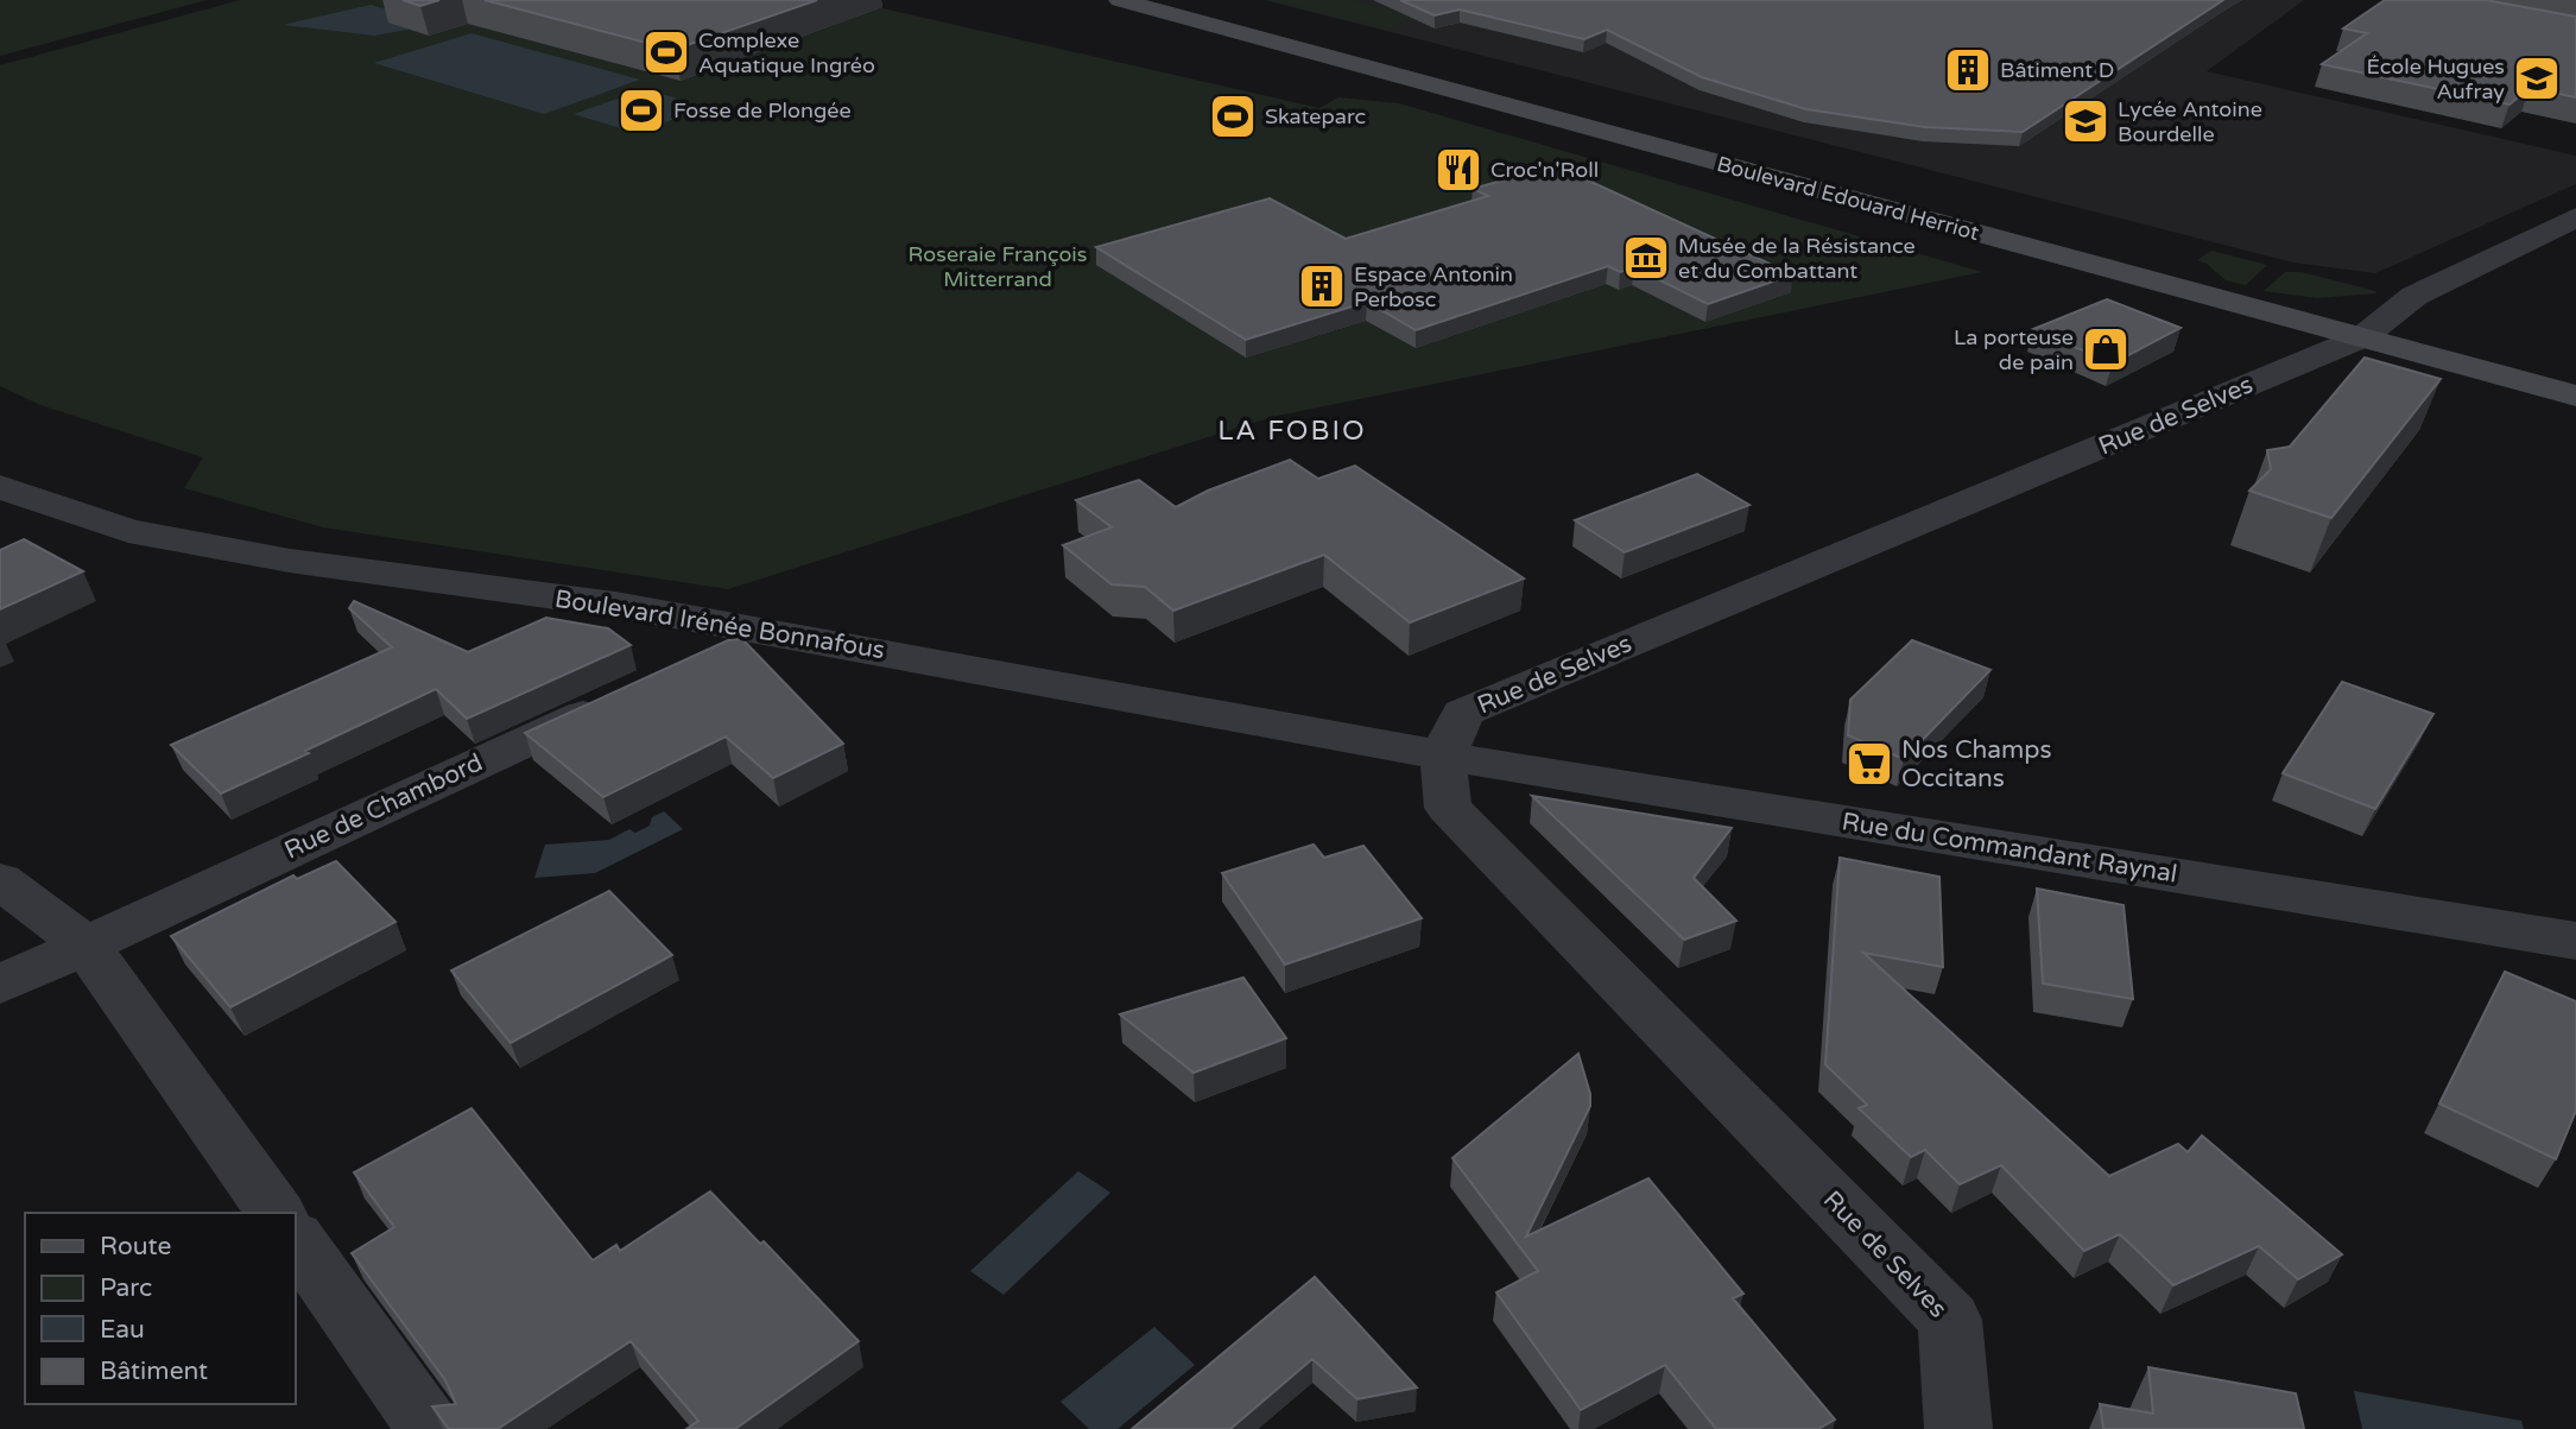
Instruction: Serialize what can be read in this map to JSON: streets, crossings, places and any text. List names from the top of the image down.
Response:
{
  "streets": {
    "main road": ["Boulevard Edouard Herriot"],
    "street": [
      "Rue de Selves",
      "Boulevard Irénée Bonnafous",
      "Rue de Chambord",
      "Rue du Commandant Raynal"
    ]
  },
  "crossings": [
    ["Boulevard Edouard Herriot", "Rue de Selves"],
    ["Rue de Selves", "Boulevard Irénée Bonnafous"],
    ["Rue de Selves", "Rue du Commandant Raynal"],
    ["Boulevard Irénée Bonnafous", "Rue du Commandant Raynal"]
  ],
  "districts": ["LA FOBIO"],
  "parks": ["Roseraie François Mitterrand"],
  "places": {
    "sports": ["Complexe Aquatique Ingréo", "Fosse de Plongée", "Skateparc"],
    "building": ["Bâtiment D", "Espace Antonin Perbosc"],
    "school or university": ["École Hugues Aufray", "Lycée Antoine Bourdelle"],
    "restaurant": ["Croc'n'Roll"],
    "museum": ["Musée de la Résistance et du Combattant"],
    "shop": ["La porteuse de pain"],
    "supermarket": ["Nos Champs Occitans"]
  },
  "legend": [
    "Route",
    "Parc",
    "Eau",
    "Bâtiment"
  ]
}
